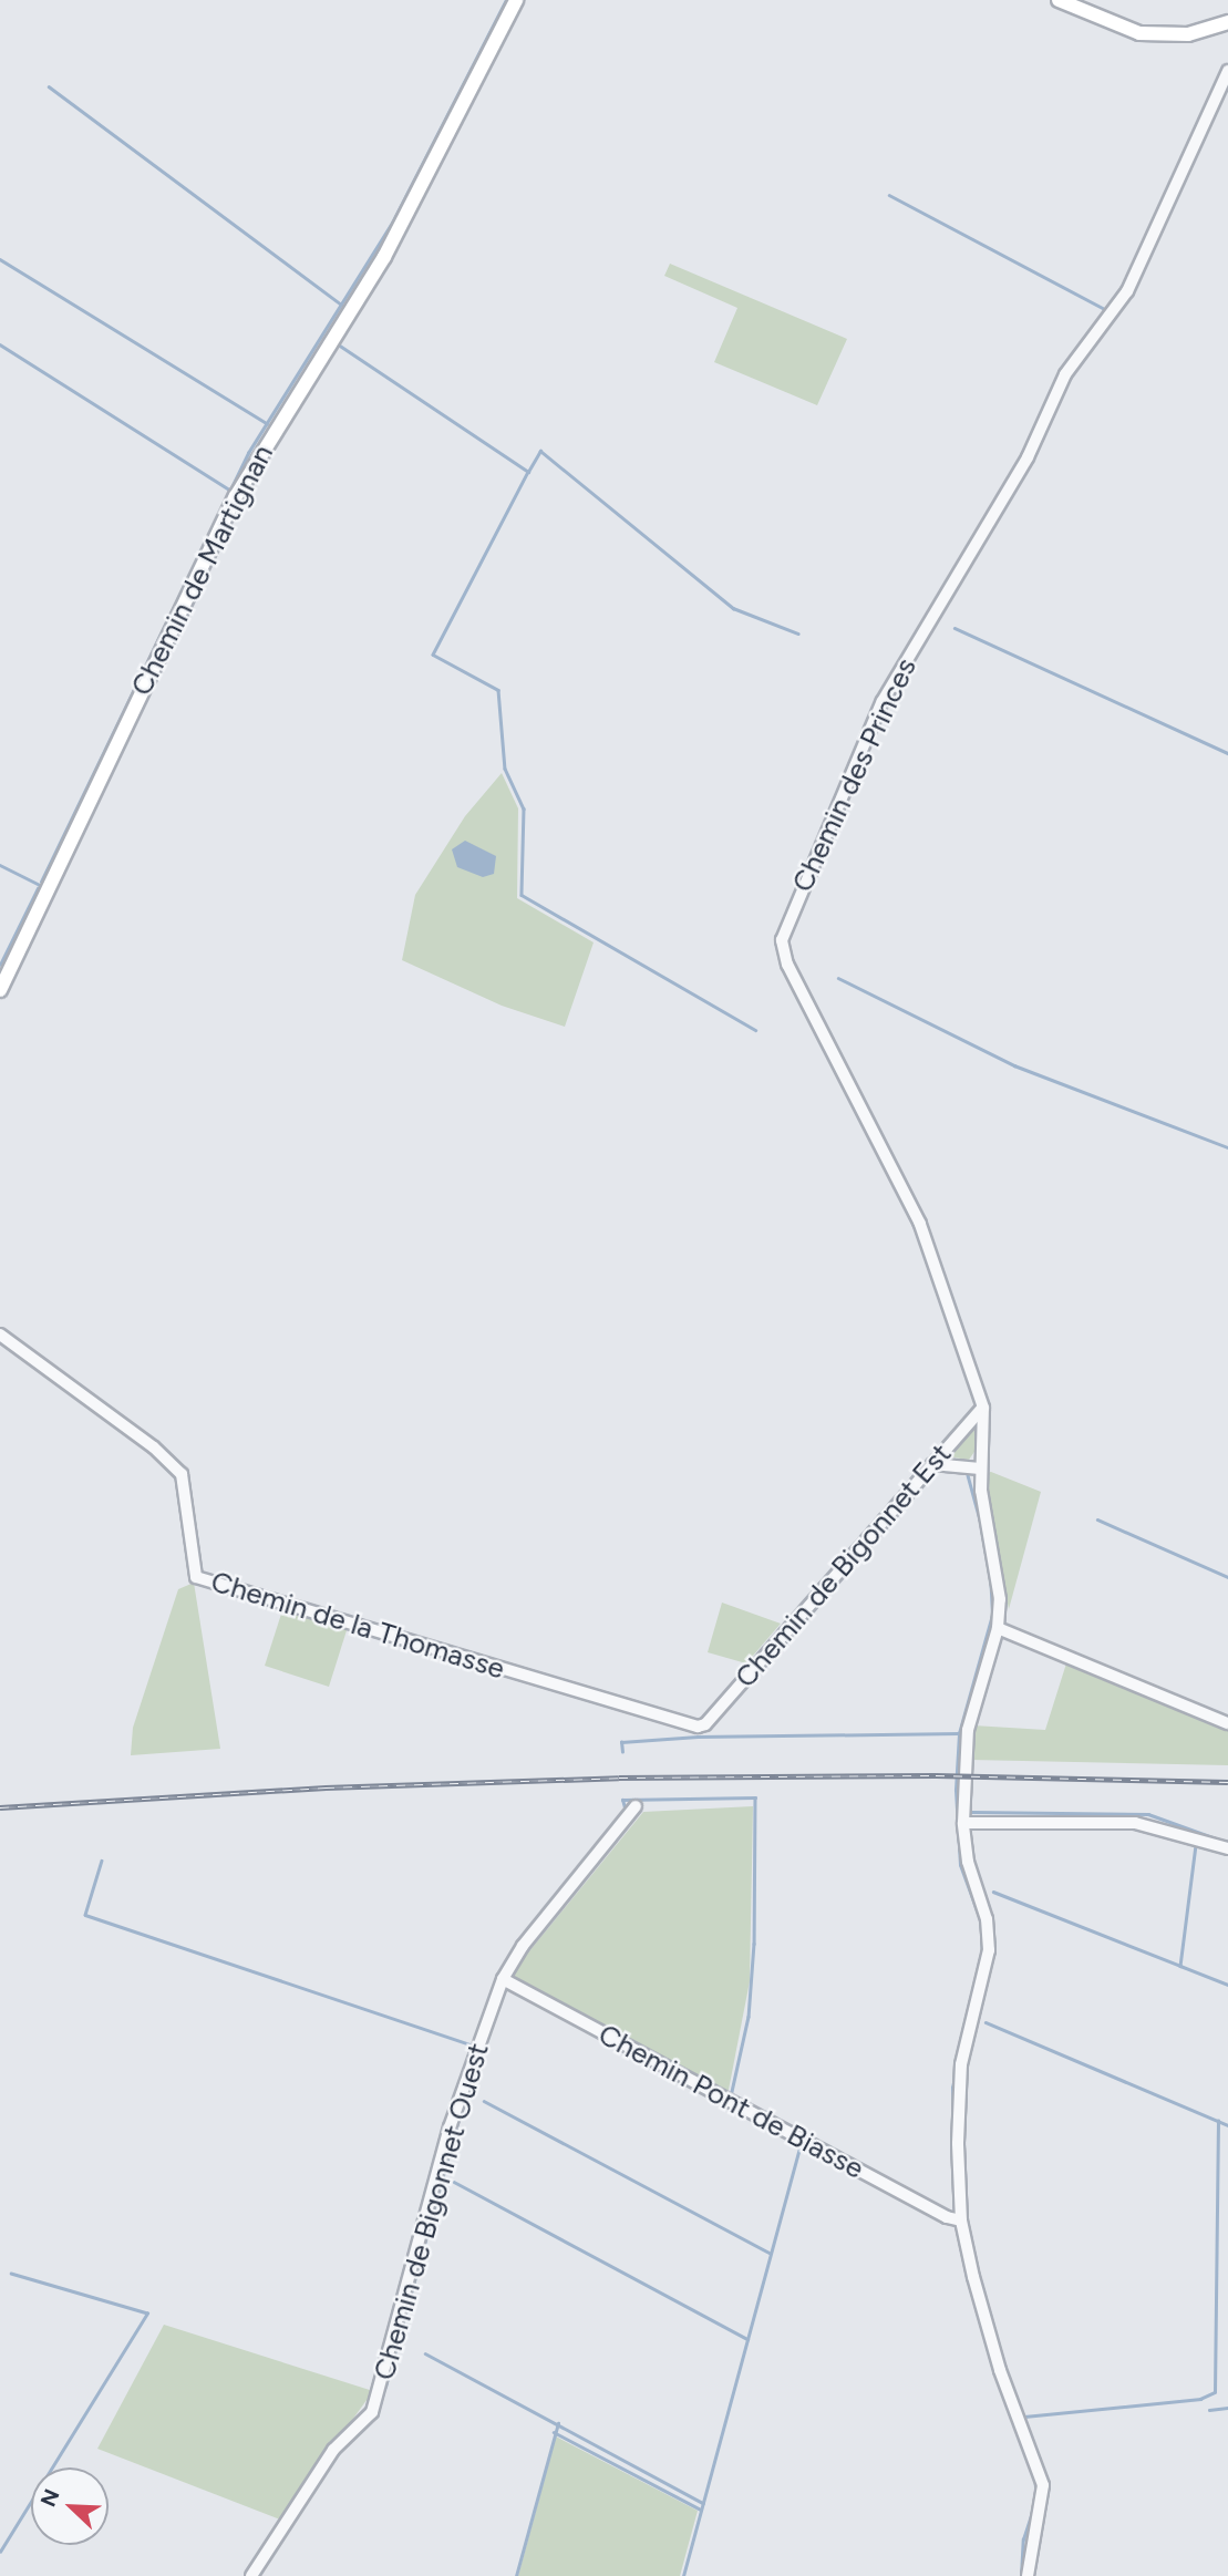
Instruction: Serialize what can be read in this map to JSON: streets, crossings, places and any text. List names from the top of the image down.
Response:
{
  "streets": {
    "main road": ["Chemin de Martignan"],
    "street": [
      "Chemin des Princes",
      "Chemin de Bigonnet Est",
      "Chemin de la Thomasse",
      "Chemin Pont de Biasse",
      "Chemin de Bigonnet Ouest"
    ]
  },
  "crossings": [
    ["Chemin des Princes", "Chemin de Bigonnet Est"],
    ["Chemin des Princes", "Chemin Pont de Biasse"],
    ["Chemin de Bigonnet Est", "Chemin de la Thomasse"],
    ["Chemin Pont de Biasse", "Chemin de Bigonnet Ouest"]
  ],
  "north": "top left"
}
